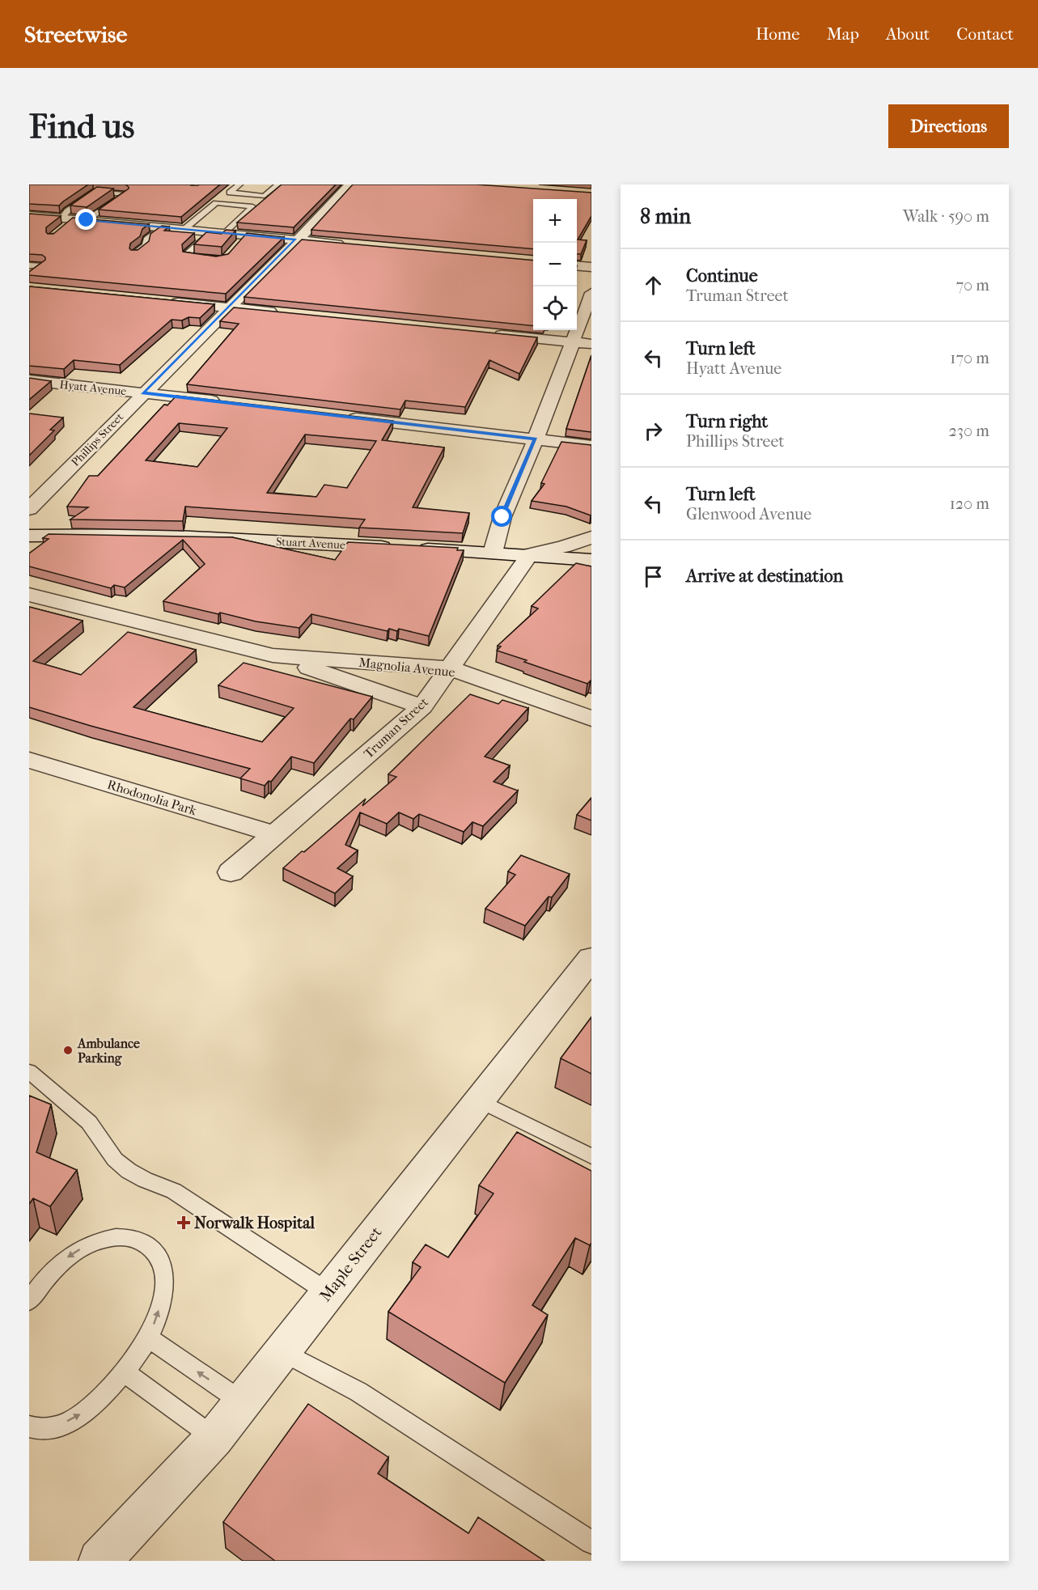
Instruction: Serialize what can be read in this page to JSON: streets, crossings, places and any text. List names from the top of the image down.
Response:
{
  "streets": {
    "street": [
      "Hyatt Avenue",
      "Phillips Street",
      "Stuart Avenue",
      "Magnolia Avenue",
      "Truman Street",
      "Rhodonolia Park",
      "Maple Street"
    ]
  },
  "crossings": [
    ["Hyatt Avenue", "Phillips Street"],
    ["Stuart Avenue", "Truman Street"],
    ["Magnolia Avenue", "Truman Street"],
    ["Truman Street", "Rhodonolia Park"]
  ],
  "places": {
    "other": ["Ambulance Parking"],
    "health": ["Norwalk Hospital"]
  },
  "page": {
    "header": "Streetwise",
    "nav": [
      "Home",
      "Map",
      "About",
      "Contact"
    ],
    "buttons": "Directions",
    "title": "Find us",
    "heading": ["8 min", "Walk · 590 m"],
    "map_buttons": ["+", "−"],
    "list": [
      ["Continue", "Truman Street", "70 m"],
      ["Turn left", "Hyatt Avenue", "170 m"],
      ["Turn right", "Phillips Street", "230 m"],
      ["Turn left", "Glenwood Avenue", "120 m"],
      "Arrive at destination"
    ]
  }
}
